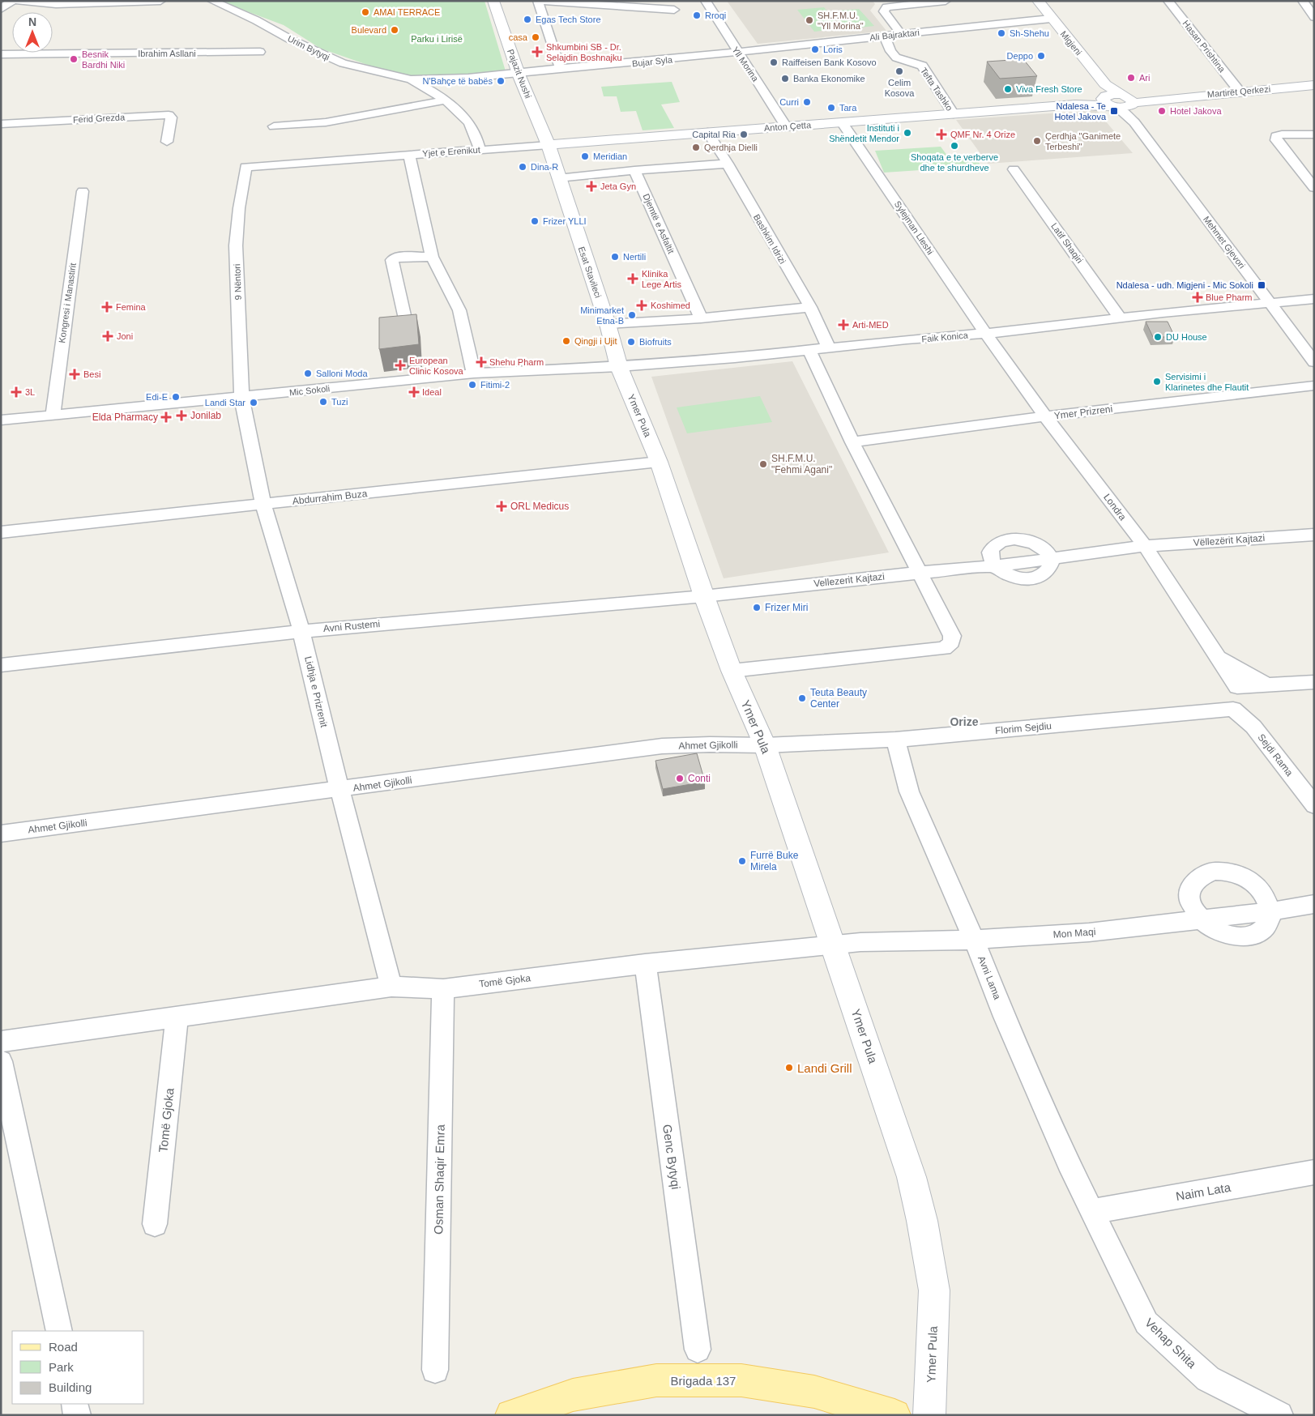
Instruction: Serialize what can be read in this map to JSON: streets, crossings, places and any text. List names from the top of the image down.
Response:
{
  "streets": {
    "main road": ["Brigada 137"],
    "street": [
      "Ali Bajraktari",
      "Migjeni",
      "Hasan Prishtina",
      "Urim Bytyqi",
      "Ibrahim Asllani",
      "Bujar Syla",
      "Yll Morina",
      "Pajazit Nushi",
      "Tefta Tashko",
      "Martirët Qerkezi",
      "Ferid Grezda",
      "Anton Çetta",
      "Yjet e Erenikut",
      "Djemtë e Asfaltit",
      "Sylejman Lleshi",
      "Bashkim Idrizi",
      "Mehmet Gjevori",
      "Latif Shaqiri",
      "Esat Stavileci",
      "9 Nëntori",
      "Kongresi i Manastirit",
      "Faik Konica",
      "Mic Sokoli",
      "Ymer Prizreni",
      "Ymer Pula",
      "Abdurrahim Buza",
      "Londra",
      "Vëllezërit Kajtazi",
      "Vellezerit Kajtazi",
      "Avni Rustemi",
      "Lidhja e Prizrenit",
      "Florim Sejdiu",
      "Ahmet Gjikolli",
      "Sejdi Rama",
      "Mon Maqi",
      "Avni Lama",
      "Tomë Gjoka",
      "Genc Bytyqi",
      "Osman Shaqir Emra",
      "Naim Lata",
      "Vehap Shita"
    ]
  },
  "crossings": [
    ["Ali Bajraktari", "Migjeni"],
    ["Ali Bajraktari", "Bujar Syla"],
    ["Ali Bajraktari", "Yll Morina"],
    ["Ali Bajraktari", "Tefta Tashko"],
    ["Migjeni", "Martirët Qerkezi"],
    ["Migjeni", "Anton Çetta"],
    ["Migjeni", "Mehmet Gjevori"],
    ["Hasan Prishtina", "Martirët Qerkezi"],
    ["Urim Bytyqi", "Bujar Syla"],
    ["Urim Bytyqi", "Pajazit Nushi"],
    ["Urim Bytyqi", "Yjet e Erenikut"],
    ["Bujar Syla", "Yll Morina"],
    ["Bujar Syla", "Pajazit Nushi"],
    ["Yll Morina", "Anton Çetta"],
    ["Pajazit Nushi", "Anton Çetta"],
    ["Pajazit Nushi", "Yjet e Erenikut"],
    ["Pajazit Nushi", "Esat Stavileci"],
    ["Tefta Tashko", "Anton Çetta"],
    ["Martirët Qerkezi", "Anton Çetta"],
    ["Martirët Qerkezi", "Mehmet Gjevori"],
    ["Anton Çetta", "Yjet e Erenikut"],
    ["Anton Çetta", "Sylejman Lleshi"],
    ["Anton Çetta", "Bashkim Idrizi"],
    ["Anton Çetta", "Mehmet Gjevori"],
    ["Anton Çetta", "Esat Stavileci"],
    ["Yjet e Erenikut", "Esat Stavileci"],
    ["Yjet e Erenikut", "9 Nëntori"],
    ["Yjet e Erenikut", "Mic Sokoli"],
    ["Sylejman Lleshi", "Faik Konica"],
    ["Sylejman Lleshi", "Londra"],
    ["Bashkim Idrizi", "Faik Konica"],
    ["Mehmet Gjevori", "Faik Konica"],
    ["Latif Shaqiri", "Faik Konica"],
    ["Esat Stavileci", "Faik Konica"],
    ["Esat Stavileci", "Mic Sokoli"],
    ["Esat Stavileci", "Ymer Pula"],
    ["9 Nëntori", "Mic Sokoli"],
    ["9 Nëntori", "Lidhja e Prizrenit"],
    ["Kongresi i Manastirit", "Mic Sokoli"],
    ["Faik Konica", "Mic Sokoli"],
    ["Faik Konica", "Ymer Pula"],
    ["Faik Konica", "Londra"],
    ["Mic Sokoli", "Ymer Pula"],
    ["Mic Sokoli", "Lidhja e Prizrenit"],
    ["Ymer Prizreni", "Londra"],
    ["Ymer Pula", "Abdurrahim Buza"],
    ["Ymer Pula", "Vellezerit Kajtazi"],
    ["Ymer Pula", "Avni Rustemi"],
    ["Ymer Pula", "Florim Sejdiu"],
    ["Ymer Pula", "Ahmet Gjikolli"],
    ["Ymer Pula", "Mon Maqi"],
    ["Ymer Pula", "Tomë Gjoka"],
    ["Abdurrahim Buza", "Lidhja e Prizrenit"],
    ["Londra", "Vëllezërit Kajtazi"],
    ["Londra", "Vellezerit Kajtazi"],
    ["Vëllezërit Kajtazi", "Vellezerit Kajtazi"],
    ["Vellezerit Kajtazi", "Avni Rustemi"],
    ["Avni Rustemi", "Lidhja e Prizrenit"],
    ["Lidhja e Prizrenit", "Ahmet Gjikolli"],
    ["Lidhja e Prizrenit", "Tomë Gjoka"],
    ["Florim Sejdiu", "Ahmet Gjikolli"],
    ["Florim Sejdiu", "Sejdi Rama"],
    ["Florim Sejdiu", "Avni Lama"],
    ["Mon Maqi", "Avni Lama"],
    ["Mon Maqi", "Tomë Gjoka"],
    ["Avni Lama", "Naim Lata"],
    ["Avni Lama", "Vehap Shita"],
    ["Tomë Gjoka", "Genc Bytyqi"],
    ["Tomë Gjoka", "Osman Shaqir Emra"],
    ["Naim Lata", "Vehap Shita"]
  ],
  "districts": ["Orize"],
  "parks": ["Parku i Lirisë"],
  "places": {
    "other": [
      "AMAI TERRACE",
      "Rroqi",
      "Egas Tech Store",
      "SH.F.M.U. \"Yll Morina\"",
      "Bulevard",
      "Sh-Shehu",
      "casa",
      "Loris",
      "Deppo",
      "Besnik Bardhi Niki",
      "Raiffeisen Bank Kosovo",
      "Celim Kosova",
      "Ari",
      "Banka Ekonomike",
      "N'Bahçe të babës",
      "Viva Fresh Store",
      "Curri",
      "Tara",
      "Hotel Jakova",
      "Instituti i Shëndetit Mendor",
      "Capital Ria",
      "Çerdhja \"Ganimete Terbeshi\"",
      "Shoqata e te verberve dhe te shurdheve",
      "Qerdhja Dielli",
      "Meridian",
      "Dina-R",
      "Frizer YLLI",
      "Nertili",
      "Minimarket Etna-B",
      "DU House",
      "Qingji i Ujit",
      "Biofruits",
      "Salloni Moda",
      "Servisimi i Klarinetes dhe Flautit",
      "Fitimi-2",
      "Edi-E",
      "Tuzi",
      "Landi Star",
      "SH.F.M.U. \"Fehmi Agani\"",
      "Frizer Miri",
      "Teuta Beauty Center",
      "Conti",
      "Furrë Buke Mirela",
      "Landi Grill"
    ],
    "health": [
      "Shkumbini SB - Dr. Selajdin Boshnajku",
      "QMF Nr. 4 Orize",
      "Jeta Gyn",
      "Klinika Lege Artis",
      "Blue Pharm",
      "Koshimed",
      "Femina",
      "Arti-MED",
      "Joni",
      "Shehu Pharm",
      "European Clinic Kosova",
      "Besi",
      "3L",
      "Ideal",
      "Jonilab",
      "Elda Pharmacy",
      "ORL Medicus"
    ],
    "transit": ["Ndalesa - Te Hotel Jakova", "Ndalesa - udh. Migjeni - Mic Sokoli"]
  },
  "legend": ["Road", "Park", "Building"],
  "north": "top"
}
